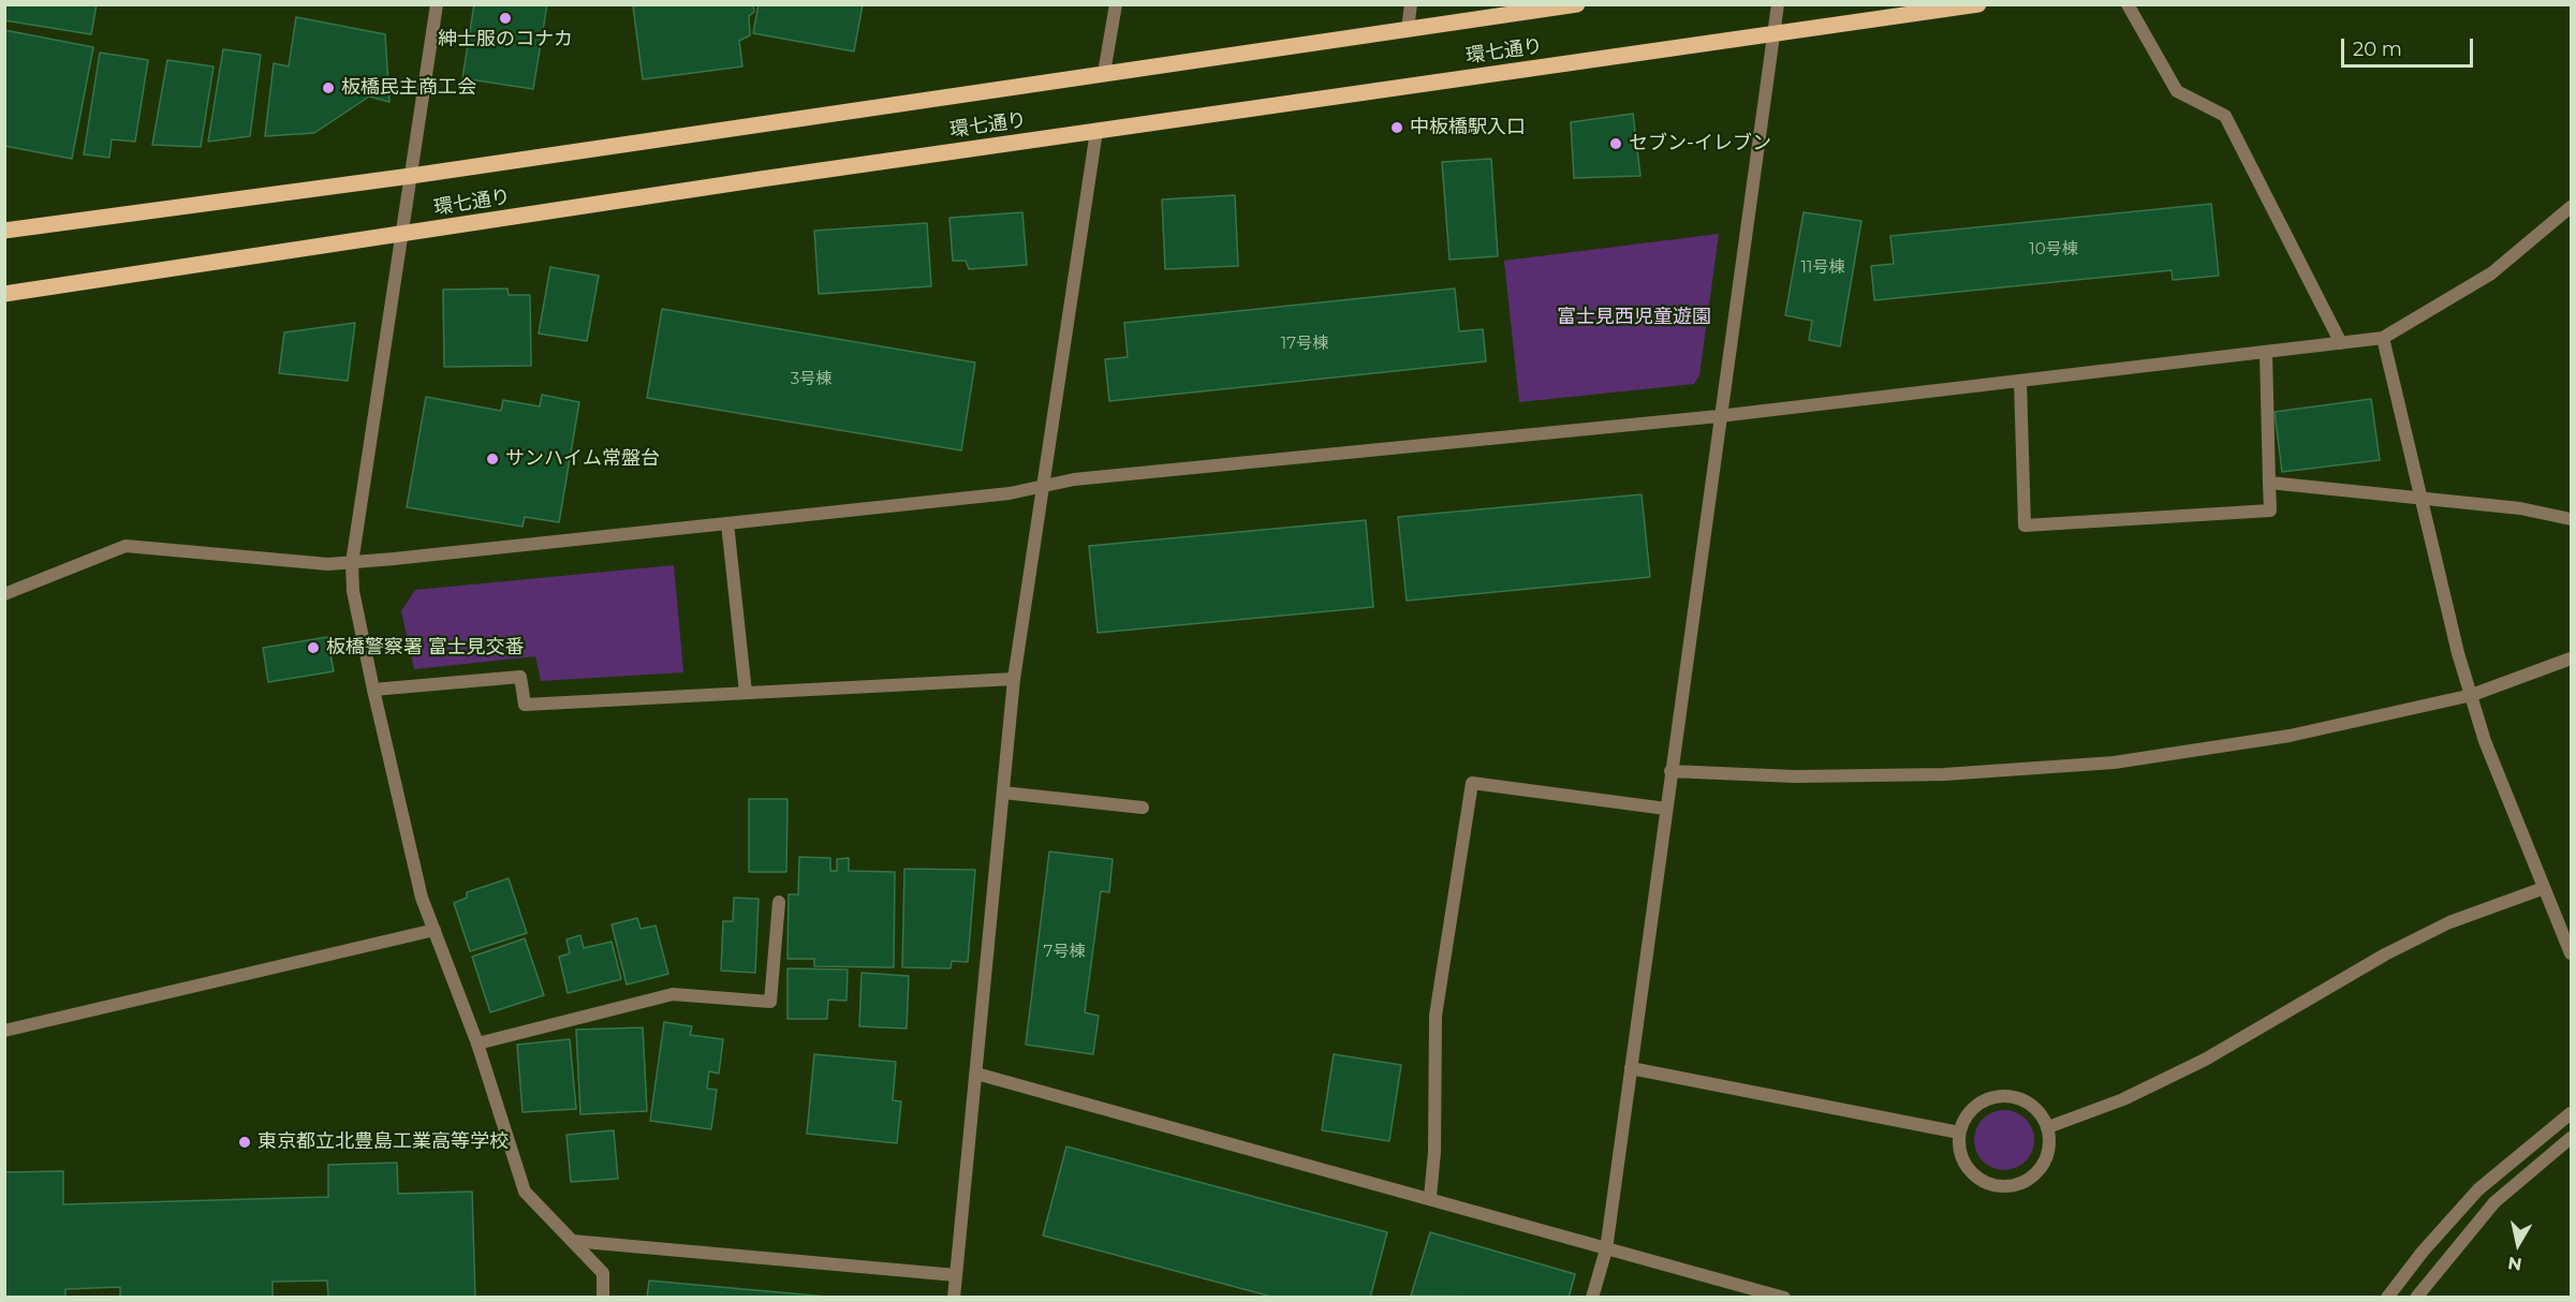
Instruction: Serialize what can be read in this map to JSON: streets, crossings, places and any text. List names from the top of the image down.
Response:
{
  "streets": {
    "main road": ["環七通り"]
  },
  "parks": ["富士見西児童遊園"],
  "places": [
    "紳士服のコナカ",
    "板橋民主商工会",
    "中板橋駅入口",
    "セブン-イレブン",
    "サンハイム常盤台",
    "板橋警察署 富士見交番",
    "東京都立北豊島工業高等学校"
  ],
  "house_numbers": [
    "10号棟",
    "11号棟",
    "17号棟",
    "3号棟",
    "7号棟"
  ],
  "scale_bar": "20 m",
  "north": "bottom"
}
